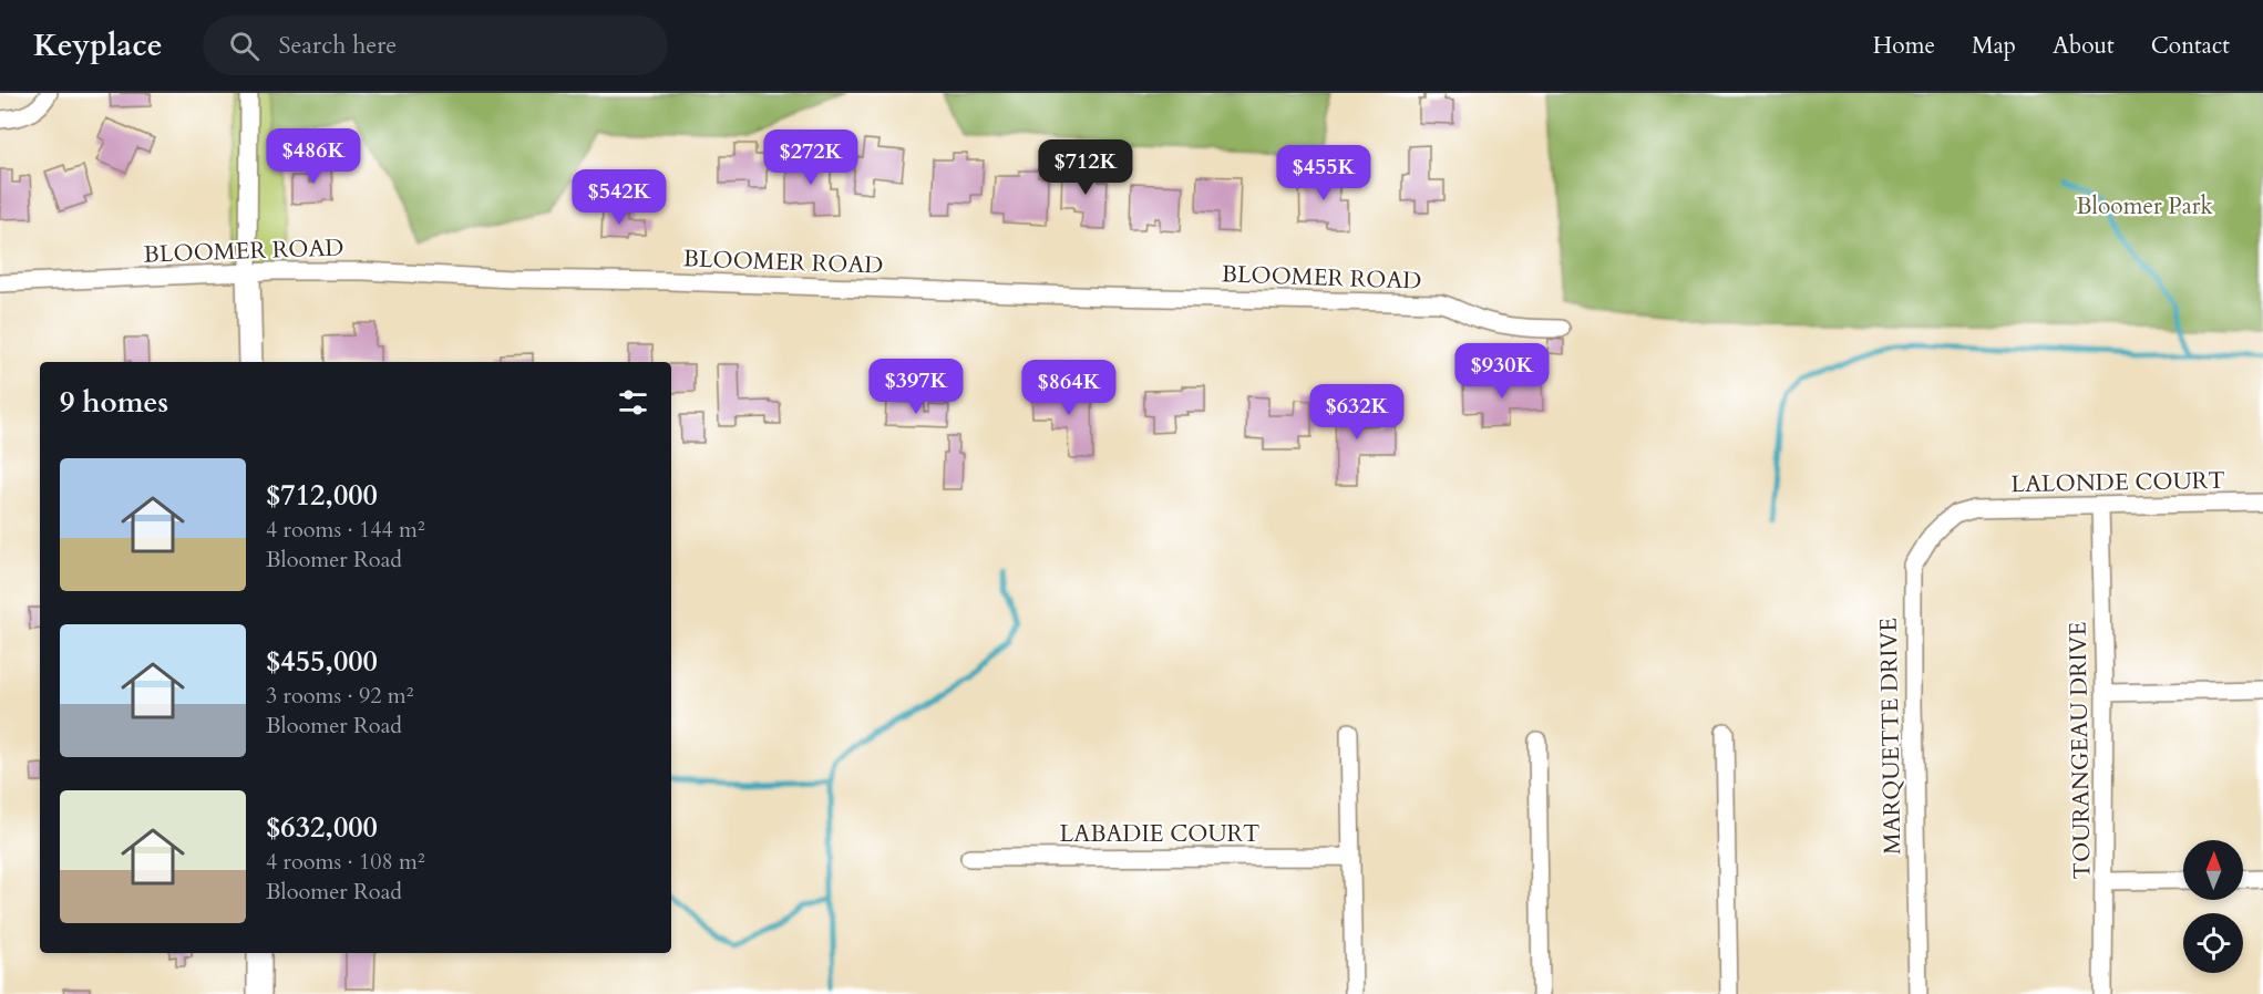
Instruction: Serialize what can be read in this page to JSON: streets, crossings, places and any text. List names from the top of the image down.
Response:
{
  "streets": {
    "street": [
      "BLOOMER ROAD",
      "LALONDE COURT",
      "MARQUETTE DRIVE",
      "TOURANGEAU DRIVE",
      "LABADIE COURT"
    ]
  },
  "crossings": [
    ["LALONDE COURT", "MARQUETTE DRIVE"],
    ["LALONDE COURT", "TOURANGEAU DRIVE"]
  ],
  "parks": ["Bloomer Park"],
  "north": "top",
  "page": {
    "header": "Keyplace",
    "search": "Search here",
    "nav": [
      "Home",
      "Map",
      "About",
      "Contact"
    ],
    "price": [
      "$486K",
      "$272K",
      "$712K",
      "$455K",
      "$542K",
      "$930K",
      "$397K",
      "$864K",
      "$632K"
    ],
    "heading": "9 homes",
    "list": [
      {
        "name": "$712,000",
        "note": "4 rooms · 144 m² · Bloomer Road"
      },
      {
        "name": "$455,000",
        "note": "3 rooms · 92 m² · Bloomer Road"
      },
      {
        "name": "$632,000",
        "note": "4 rooms · 108 m² · Bloomer Road"
      }
    ]
  }
}
